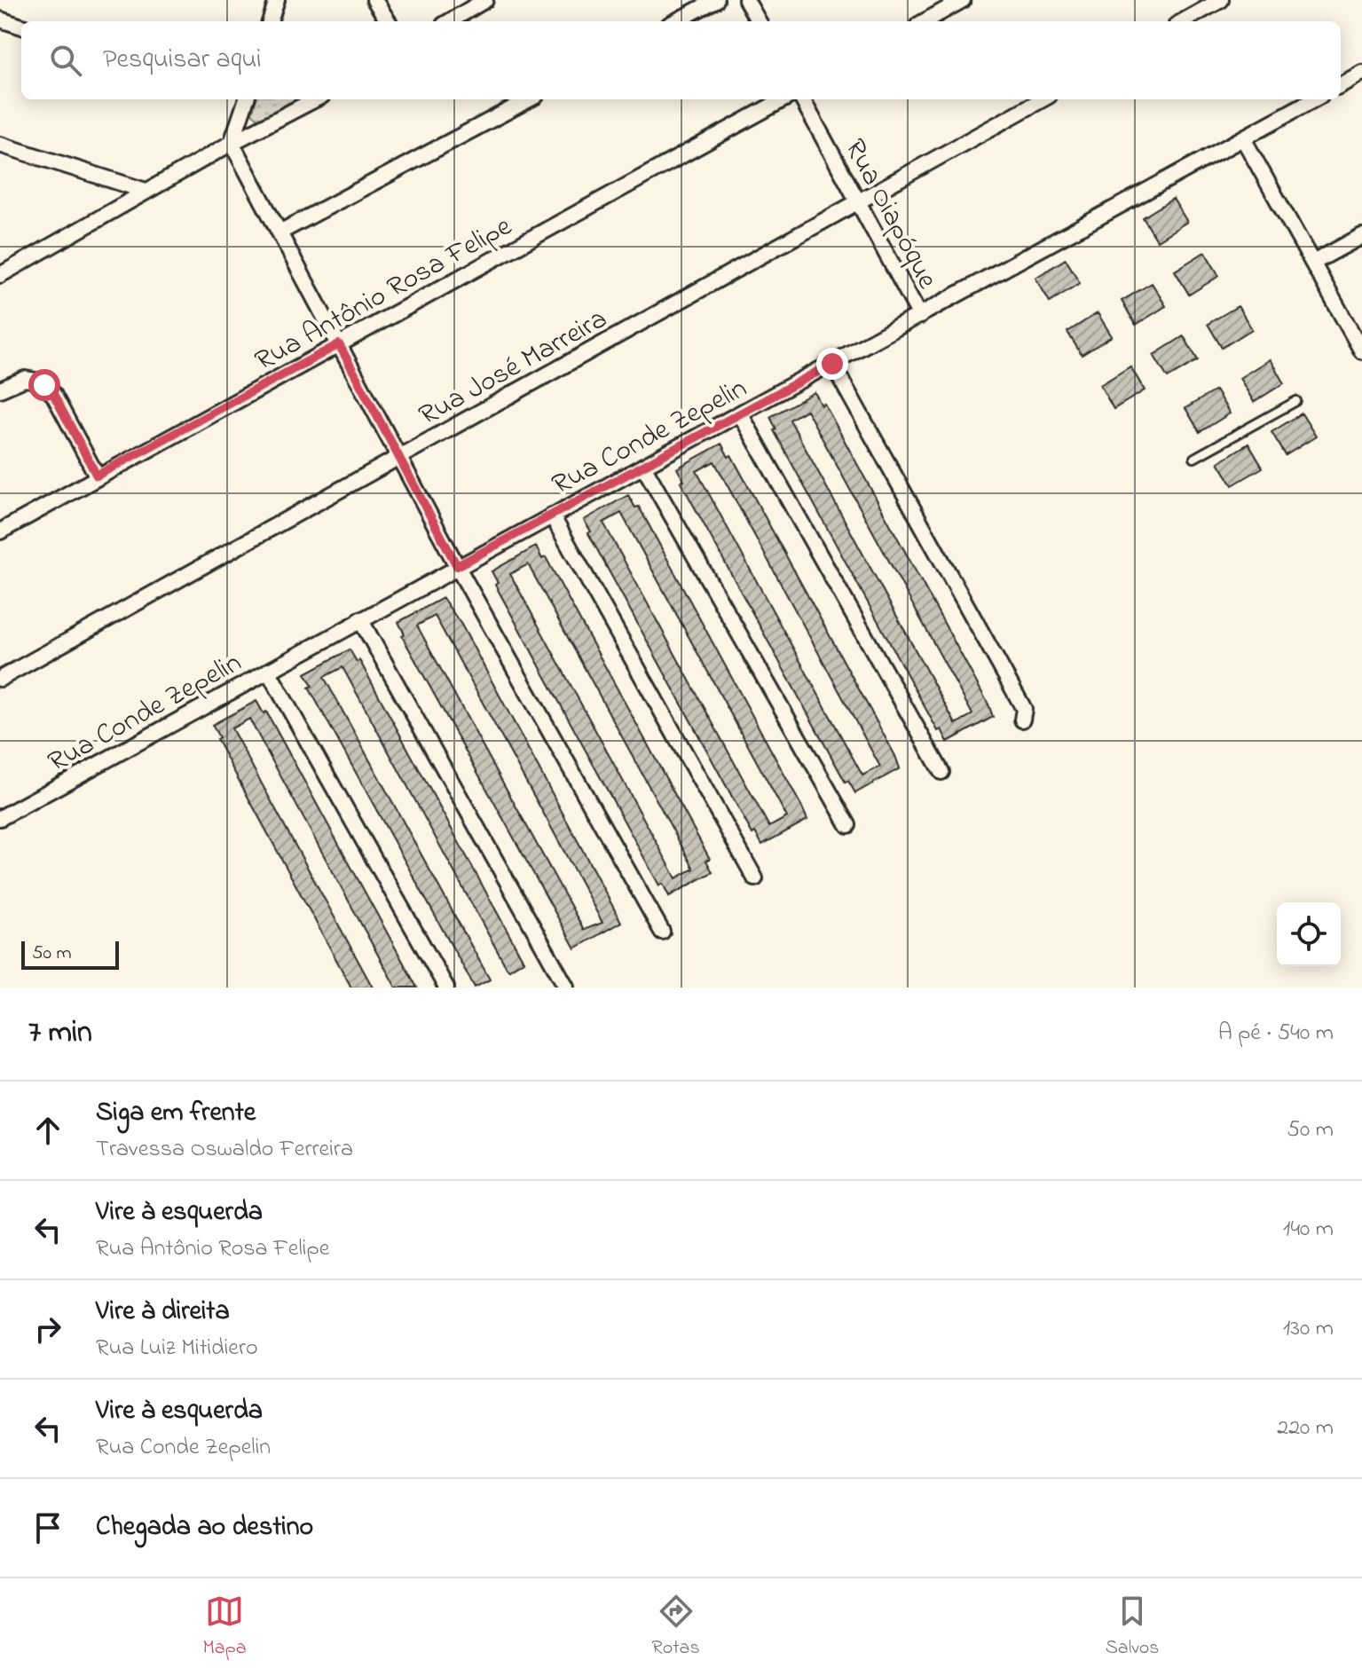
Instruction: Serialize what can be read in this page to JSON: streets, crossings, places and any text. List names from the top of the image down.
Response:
{
  "streets": {
    "street": [
      "Rua Oiapóque",
      "Rua Antônio Rosa Felipe",
      "Rua José Marreira",
      "Rua Conde Zepelin"
    ]
  },
  "crossings": [
    ["Rua Oiapóque", "Rua José Marreira"],
    ["Rua Oiapóque", "Rua Conde Zepelin"]
  ],
  "scale_bar": "50 m",
  "page": {
    "search": "Pesquisar aqui",
    "scale": "50 m",
    "heading": ["7 min", "A pé · 540 m"],
    "list": [
      ["Siga em frente", "Travessa Oswaldo Ferreira", "50 m"],
      ["Vire à esquerda", "Rua Antônio Rosa Felipe", "140 m"],
      ["Vire à direita", "Rua Luiz Mitidiero", "130 m"],
      ["Vire à esquerda", "Rua Conde Zepelin", "220 m"],
      "Chegada ao destino"
    ],
    "nav": ["Mapa", "Rotas", "Salvos"]
  }
}
